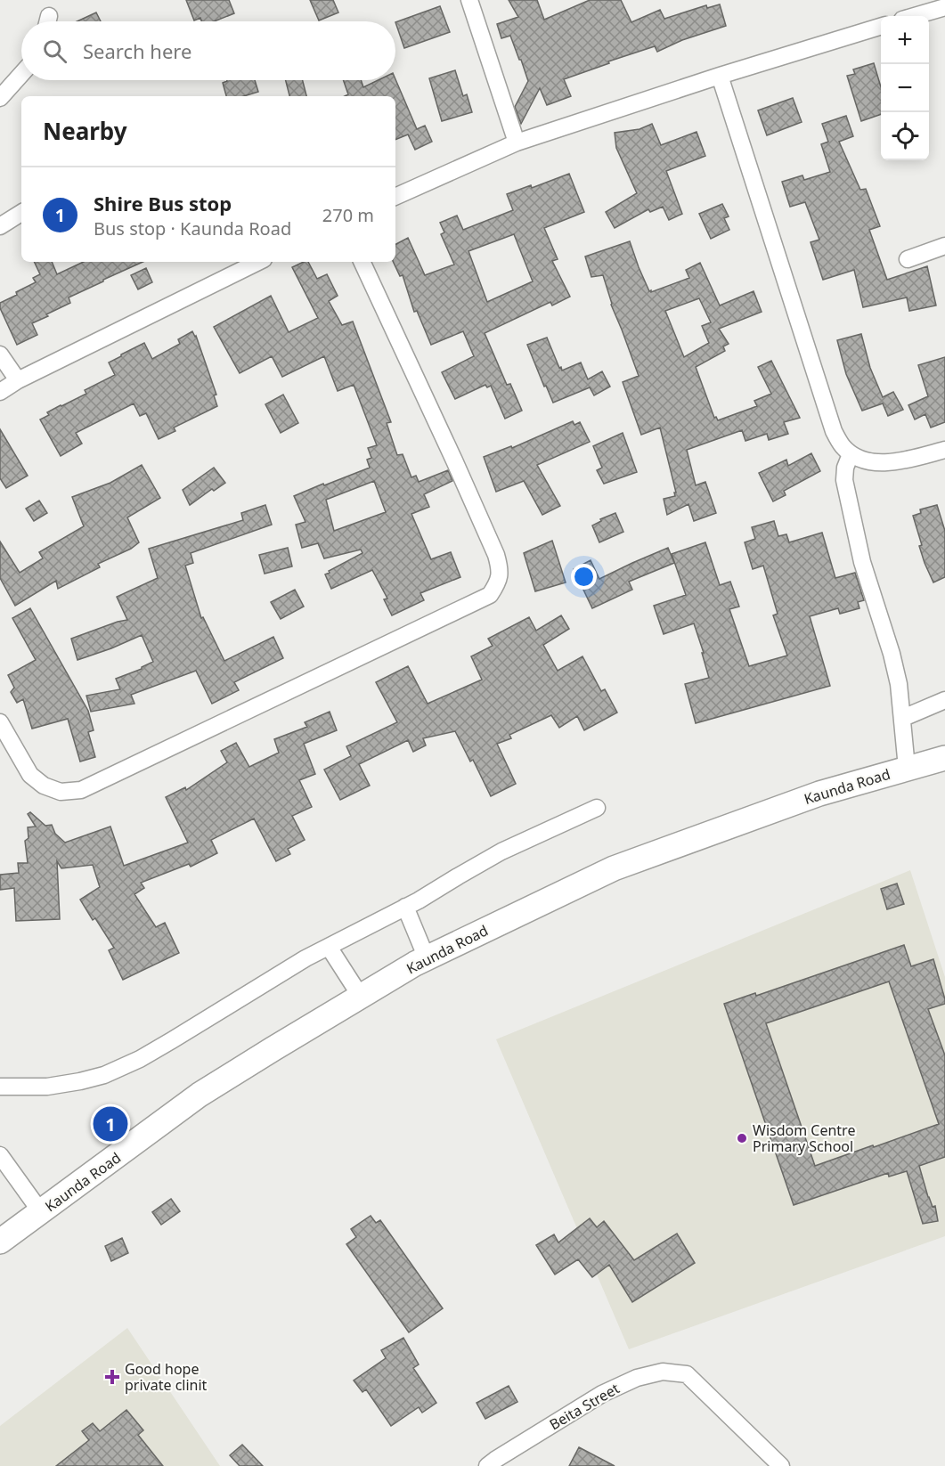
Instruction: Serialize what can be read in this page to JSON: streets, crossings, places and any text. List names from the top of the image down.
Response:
{
  "streets": {
    "main road": ["Kaunda Road"],
    "street": ["Beita Street"]
  },
  "places": {
    "other": ["Wisdom Centre Primary School"],
    "health": ["Good hope private clinit"]
  },
  "page": {
    "map_buttons": ["+", "−"],
    "search": "Search here",
    "heading": "Nearby",
    "list": [
      {
        "mark": "1",
        "name": "Shire Bus stop",
        "note": "Bus stop · Kaunda Road",
        "value": "270 m"
      }
    ],
    "pins": "1"
  }
}
